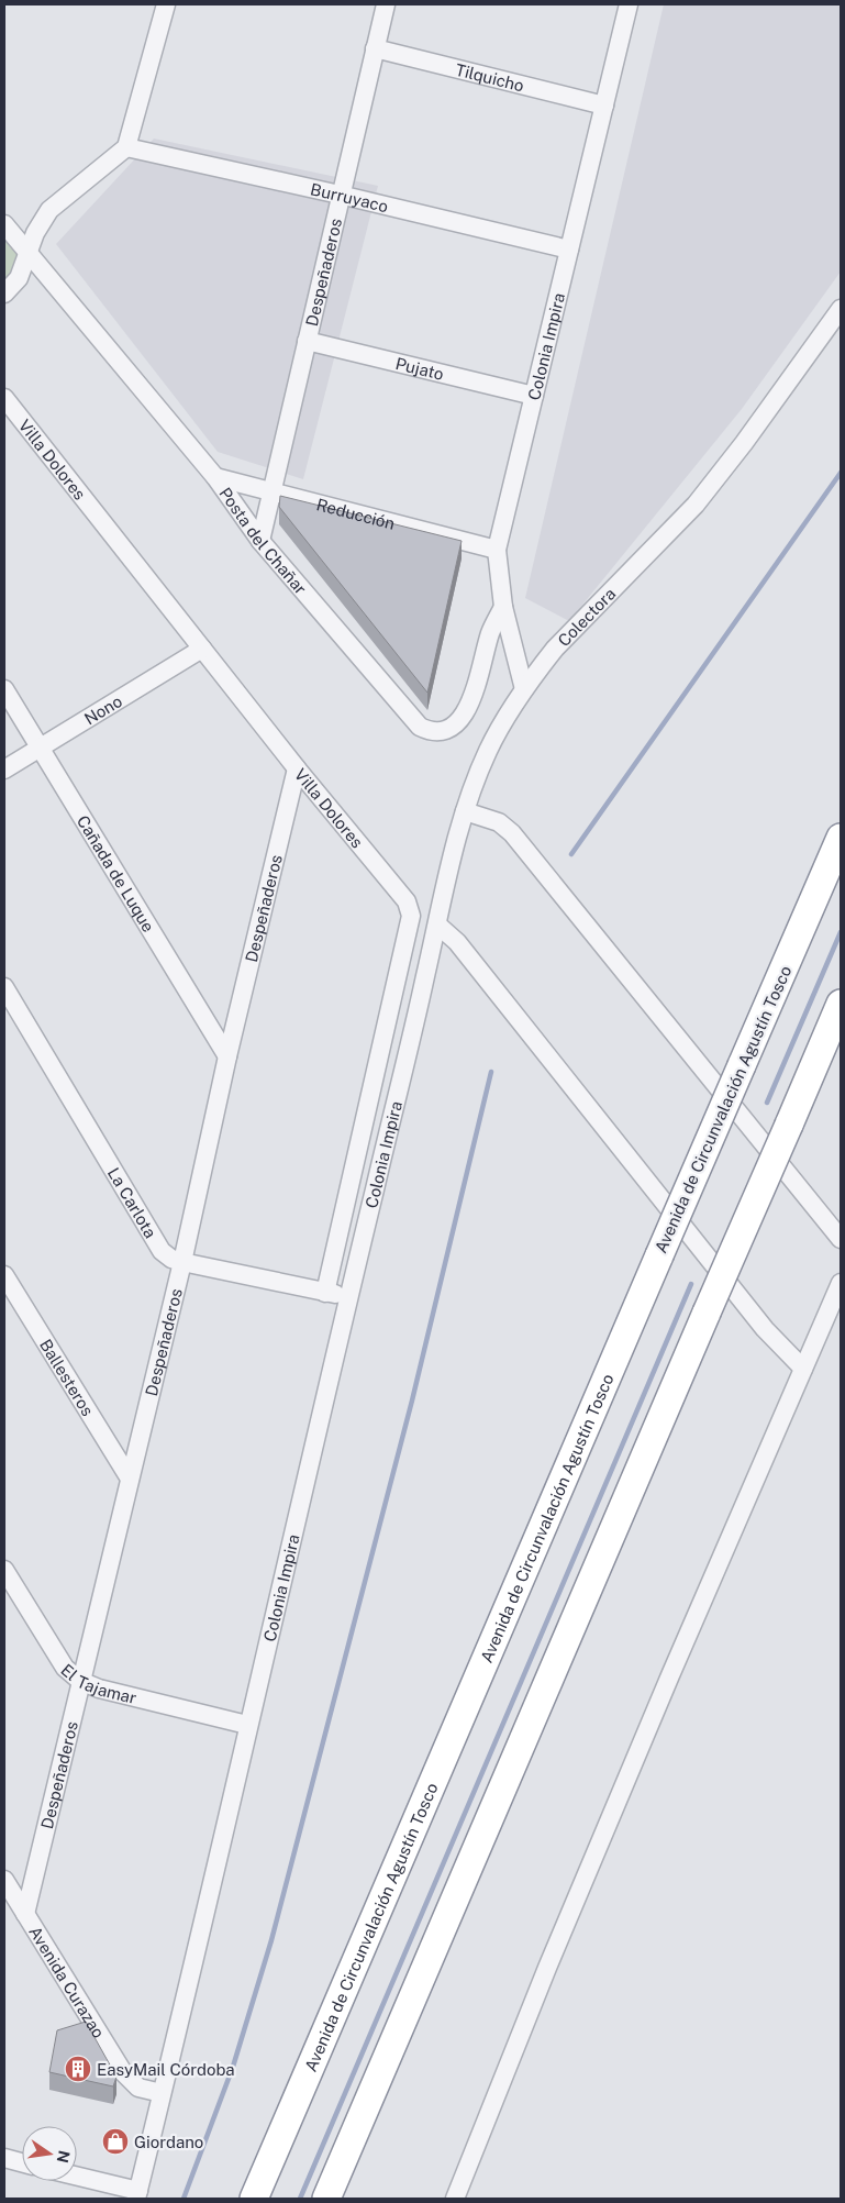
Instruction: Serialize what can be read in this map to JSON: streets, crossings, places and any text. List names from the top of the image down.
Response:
{
  "streets": {
    "highway": ["Avenida de Circunvalación Agustín Tosco"],
    "street": [
      "Tilquicho",
      "Burruyaco",
      "Despeñaderos",
      "Colonia Impira",
      "Pujato",
      "Villa Dolores",
      "Reducción",
      "Posta del Chañar",
      "Colectora",
      "Nono",
      "Cañada de Luque",
      "La Carlota",
      "Ballesteros",
      "El Tajamar",
      "Avenida Curazao"
    ]
  },
  "crossings": [
    ["Tilquicho", "Despeñaderos"],
    ["Tilquicho", "Colonia Impira"],
    ["Burruyaco", "Despeñaderos"],
    ["Burruyaco", "Colonia Impira"],
    ["Despeñaderos", "Pujato"],
    ["Despeñaderos", "Villa Dolores"],
    ["Despeñaderos", "Reducción"],
    ["Despeñaderos", "Posta del Chañar"],
    ["Despeñaderos", "Cañada de Luque"],
    ["Despeñaderos", "La Carlota"],
    ["Despeñaderos", "Ballesteros"],
    ["Despeñaderos", "El Tajamar"],
    ["Despeñaderos", "Avenida Curazao"],
    ["Colonia Impira", "Pujato"],
    ["Colonia Impira", "Reducción"],
    ["Colonia Impira", "Posta del Chañar"],
    ["Colonia Impira", "Colectora"],
    ["Colonia Impira", "La Carlota"],
    ["Colonia Impira", "El Tajamar"],
    ["Colonia Impira", "Avenida Curazao"],
    ["Villa Dolores", "Nono"],
    ["Villa Dolores", "La Carlota"],
    ["Reducción", "Posta del Chañar"],
    ["Nono", "Cañada de Luque"]
  ],
  "places": {
    "building": ["EasyMail Córdoba"],
    "shop": ["Giordano"]
  },
  "north": "right"
}
